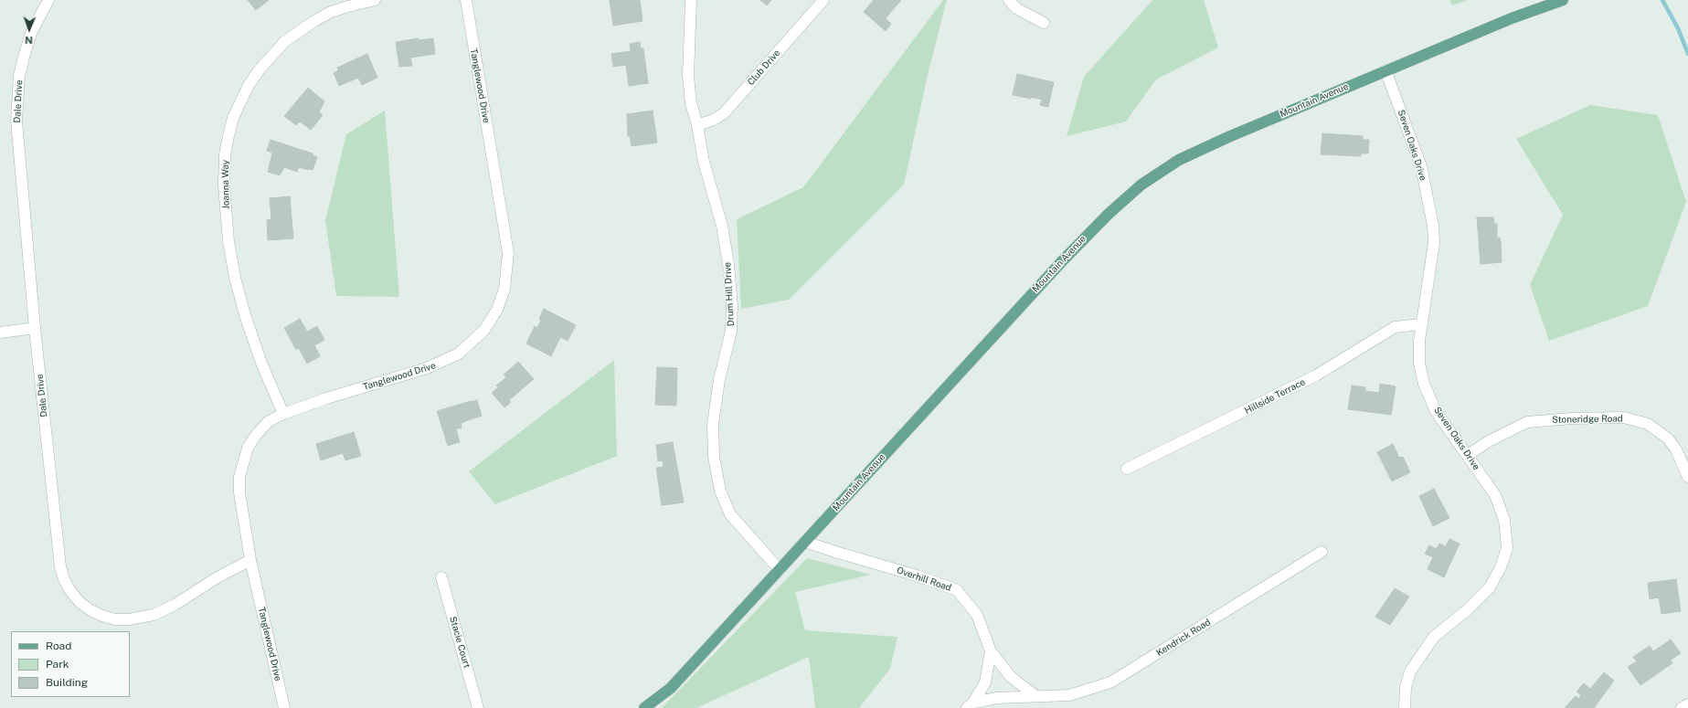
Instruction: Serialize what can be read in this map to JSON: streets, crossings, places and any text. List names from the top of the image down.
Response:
{
  "streets": {
    "main road": ["Mountain Avenue"],
    "street": [
      "Club Drive",
      "Tanglewood Drive",
      "Dale Drive",
      "Seven Oaks Drive",
      "Joanna Way",
      "Drum Hill Drive",
      "Hillside Terrace",
      "Stoneridge Road",
      "Overhill Road",
      "Kendrick Road",
      "Stacie Court"
    ]
  },
  "crossings": [
    ["Club Drive", "Drum Hill Drive"],
    ["Tanglewood Drive", "Dale Drive"],
    ["Tanglewood Drive", "Joanna Way"],
    ["Mountain Avenue", "Seven Oaks Drive"],
    ["Mountain Avenue", "Drum Hill Drive"],
    ["Mountain Avenue", "Overhill Road"],
    ["Seven Oaks Drive", "Hillside Terrace"],
    ["Seven Oaks Drive", "Stoneridge Road"]
  ],
  "legend": ["Road", "Park", "Building"],
  "north": "bottom"
}
